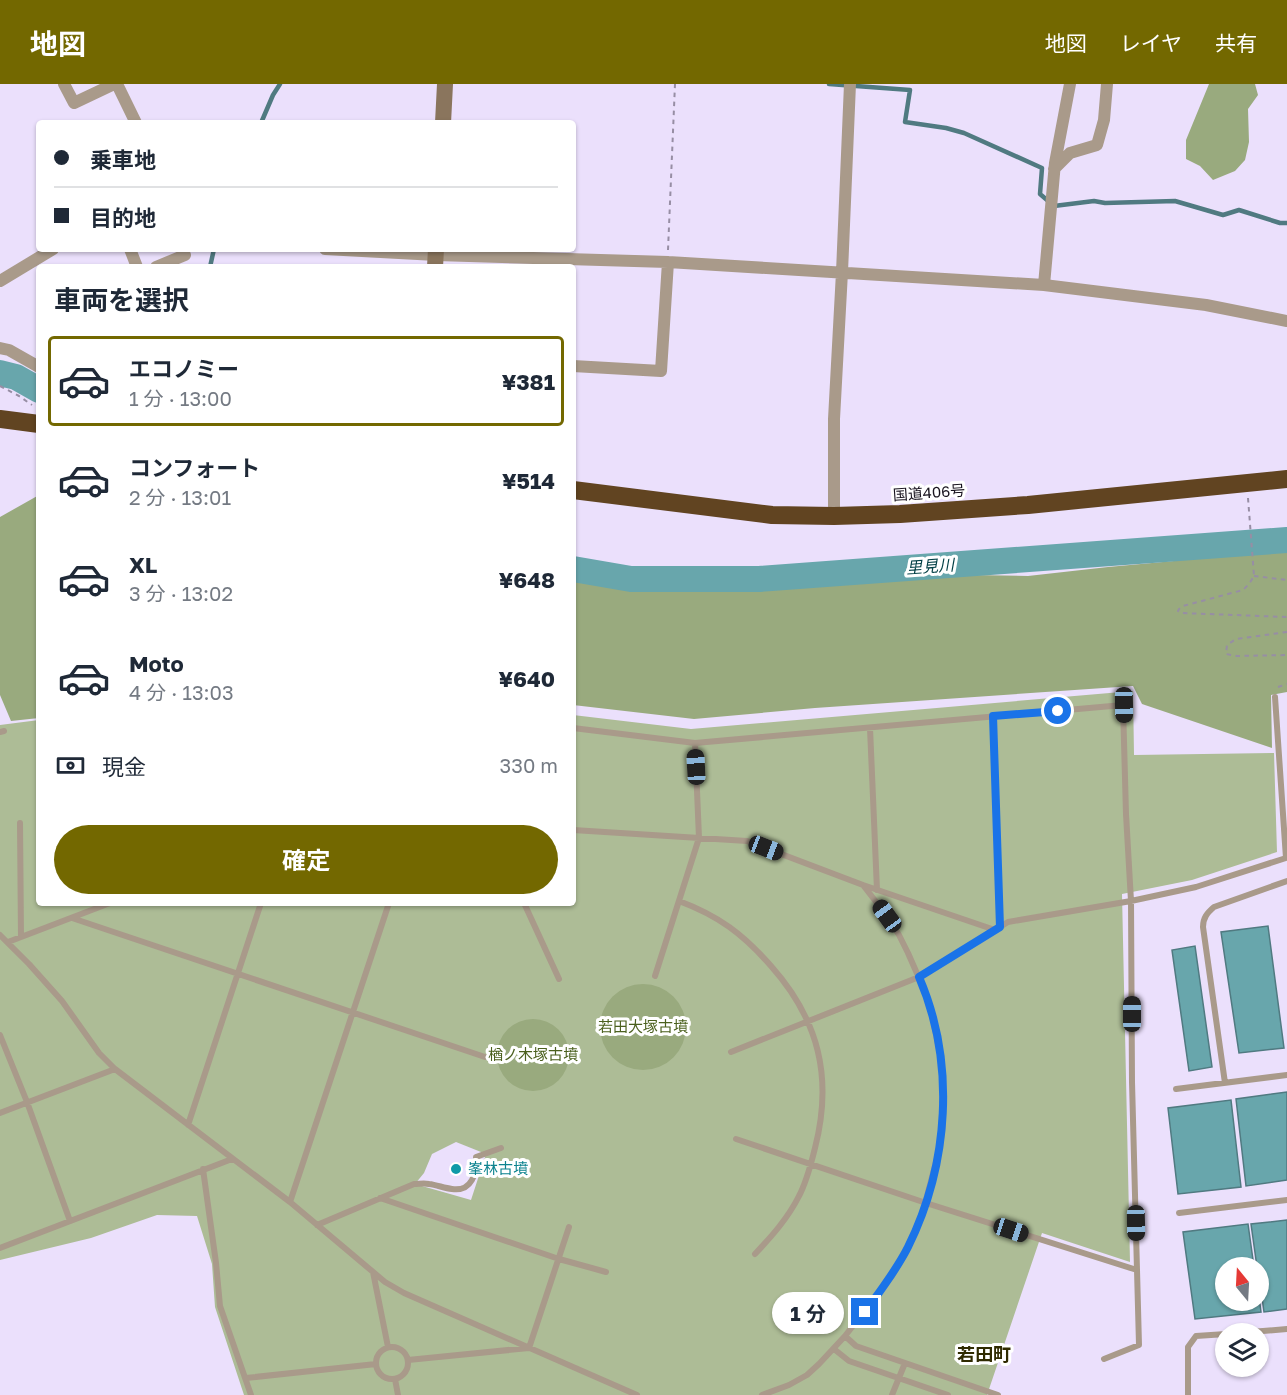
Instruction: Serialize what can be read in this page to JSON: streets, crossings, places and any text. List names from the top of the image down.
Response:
{
  "streets": {
    "highway": ["国道406号"]
  },
  "districts": ["若田町"],
  "water": ["里見川"],
  "parks": ["若田大塚古墳", "楢ノ木塚古墳"],
  "places": ["峯林古墳"],
  "north": "top",
  "page": {
    "header": "地図",
    "nav": ["地図", "レイヤ", "共有"],
    "banner": ["乗車地", "目的地"],
    "heading": "車両を選択",
    "list": [
      {
        "name": "エコノミー",
        "note": "1 分 · 13:00",
        "value": "¥381"
      },
      {
        "name": "コンフォート",
        "note": "2 分 · 13:01",
        "value": "¥514"
      },
      {
        "name": "XL",
        "note": "3 分 · 13:02",
        "value": "¥648"
      },
      {
        "name": "Moto",
        "note": "4 分 · 13:03",
        "value": "¥640"
      }
    ],
    "pay": ["現金", "330 m"],
    "buttons": "確定",
    "bubble": "1 分"
  }
}
